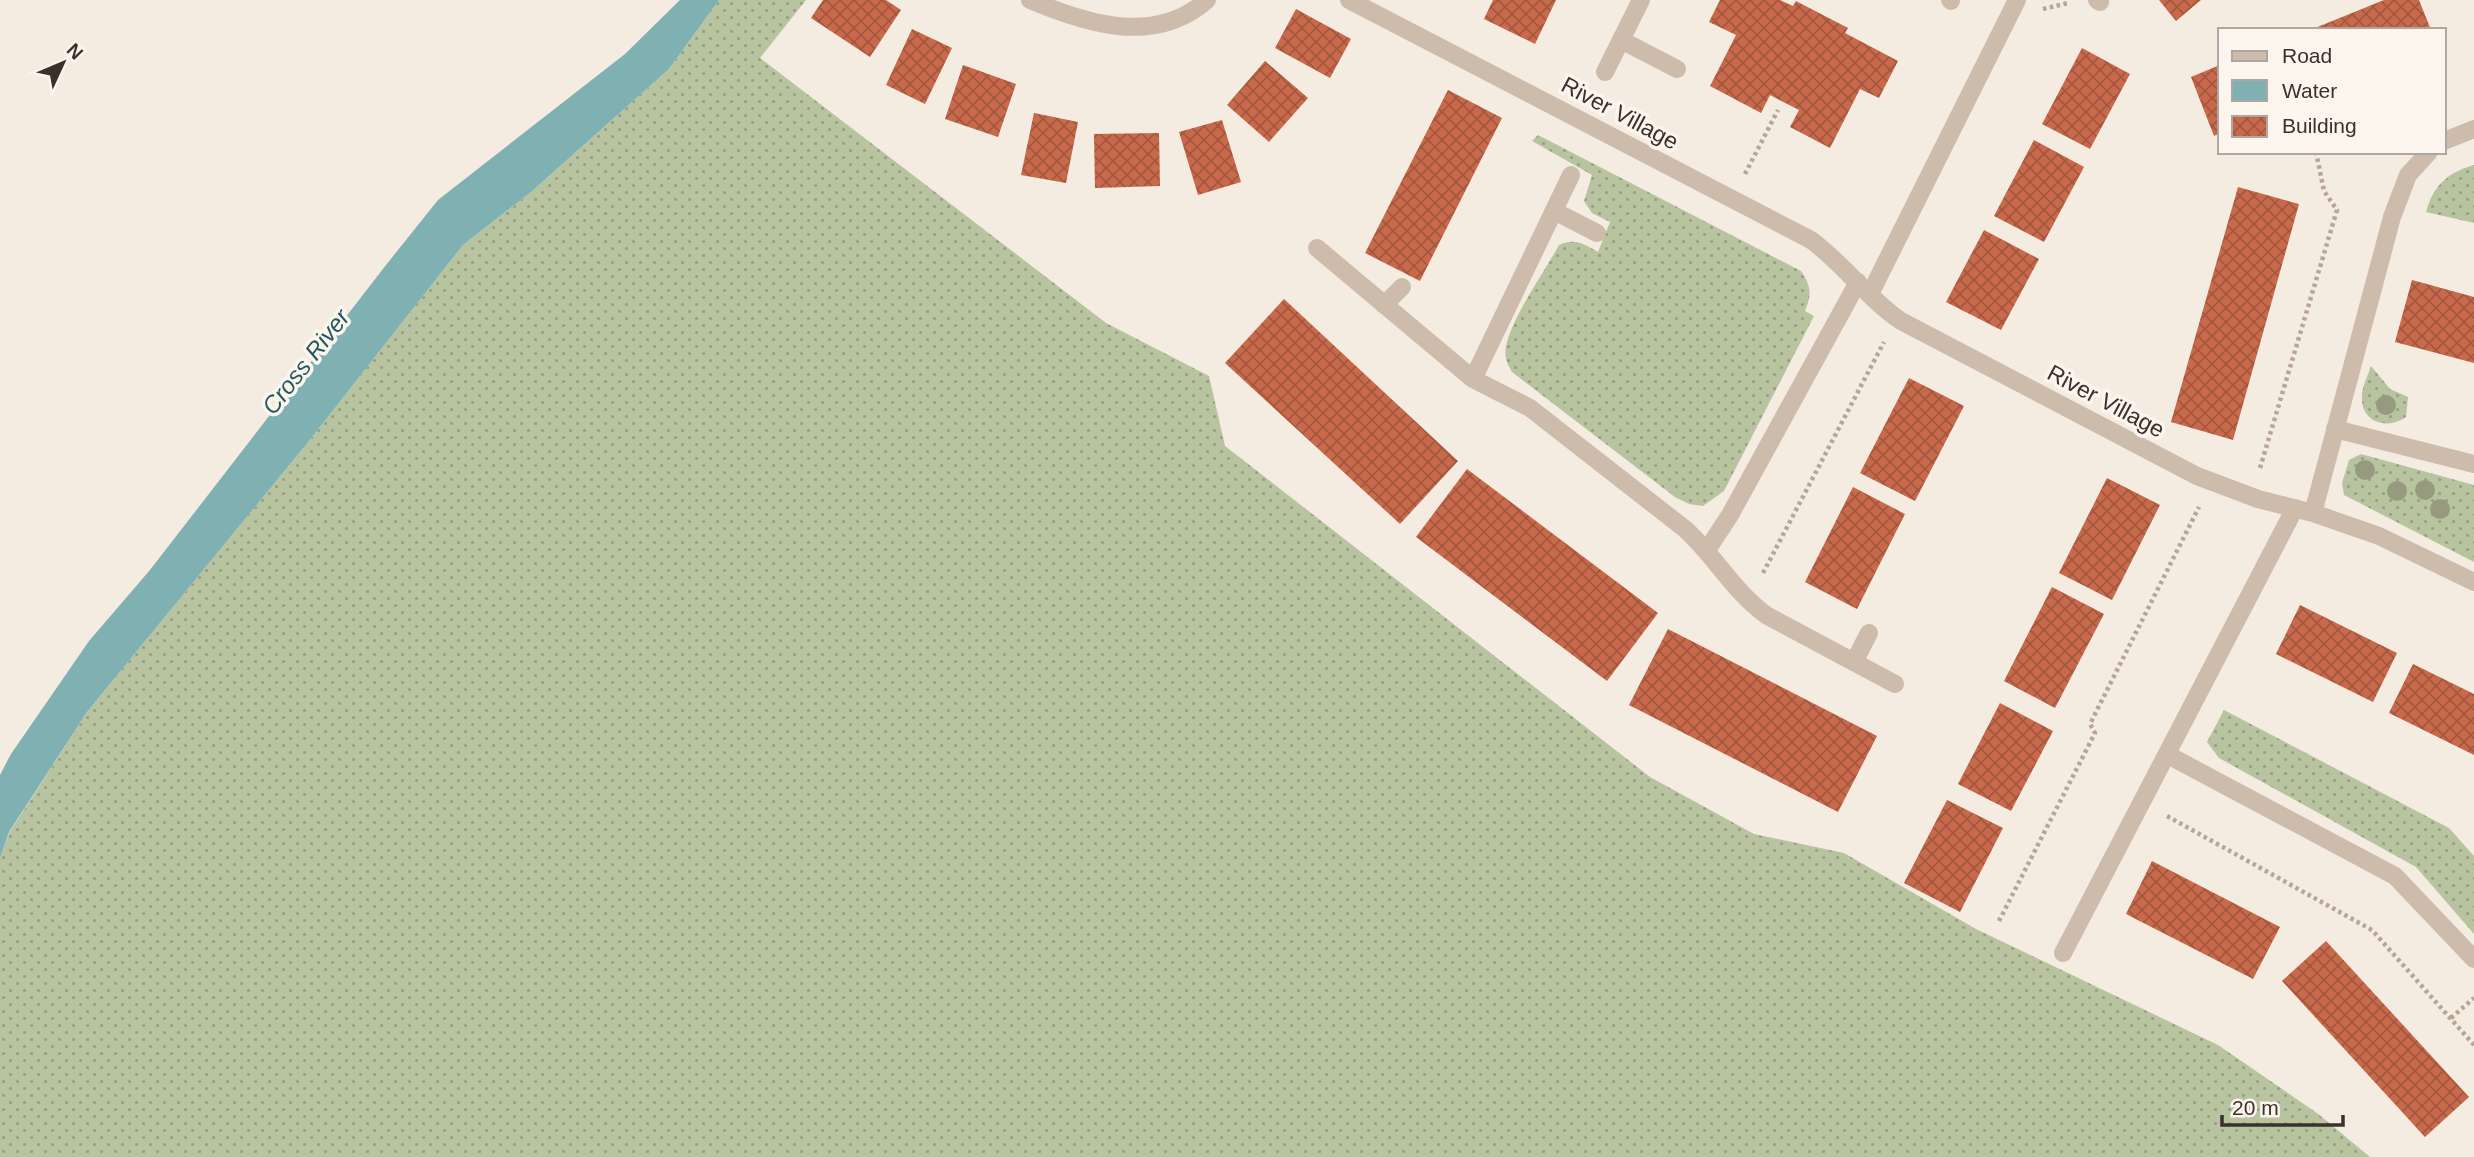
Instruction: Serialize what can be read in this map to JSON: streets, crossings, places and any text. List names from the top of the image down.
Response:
{
  "streets": {
    "street": ["River Village"]
  },
  "water": ["Cross River"],
  "legend": ["Road", "Water", "Building"],
  "scale_bar": "20 m",
  "north": "top right"
}
